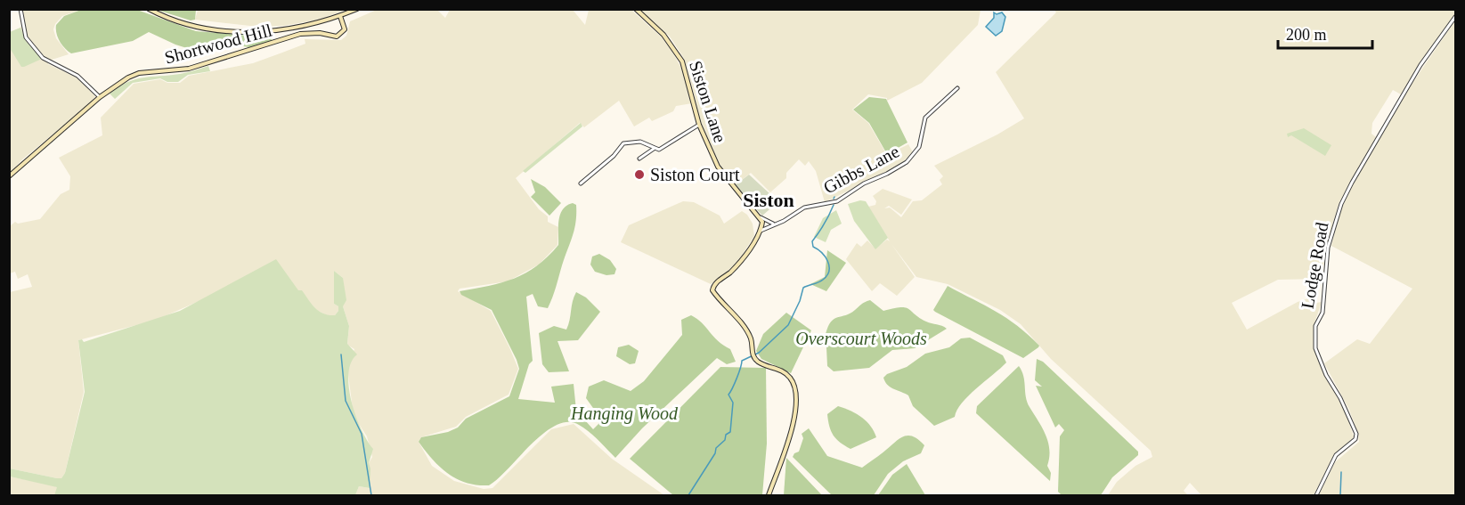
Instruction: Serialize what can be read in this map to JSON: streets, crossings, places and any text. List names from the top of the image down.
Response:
{
  "streets": {
    "main road": ["Shortwood Hill", "Siston Lane"],
    "street": ["Gibbs Lane", "Lodge Road"]
  },
  "districts": ["Siston"],
  "parks": ["Overscourt Woods", "Hanging Wood"],
  "places": ["Siston Court"],
  "scale_bar": "200 m"
}
